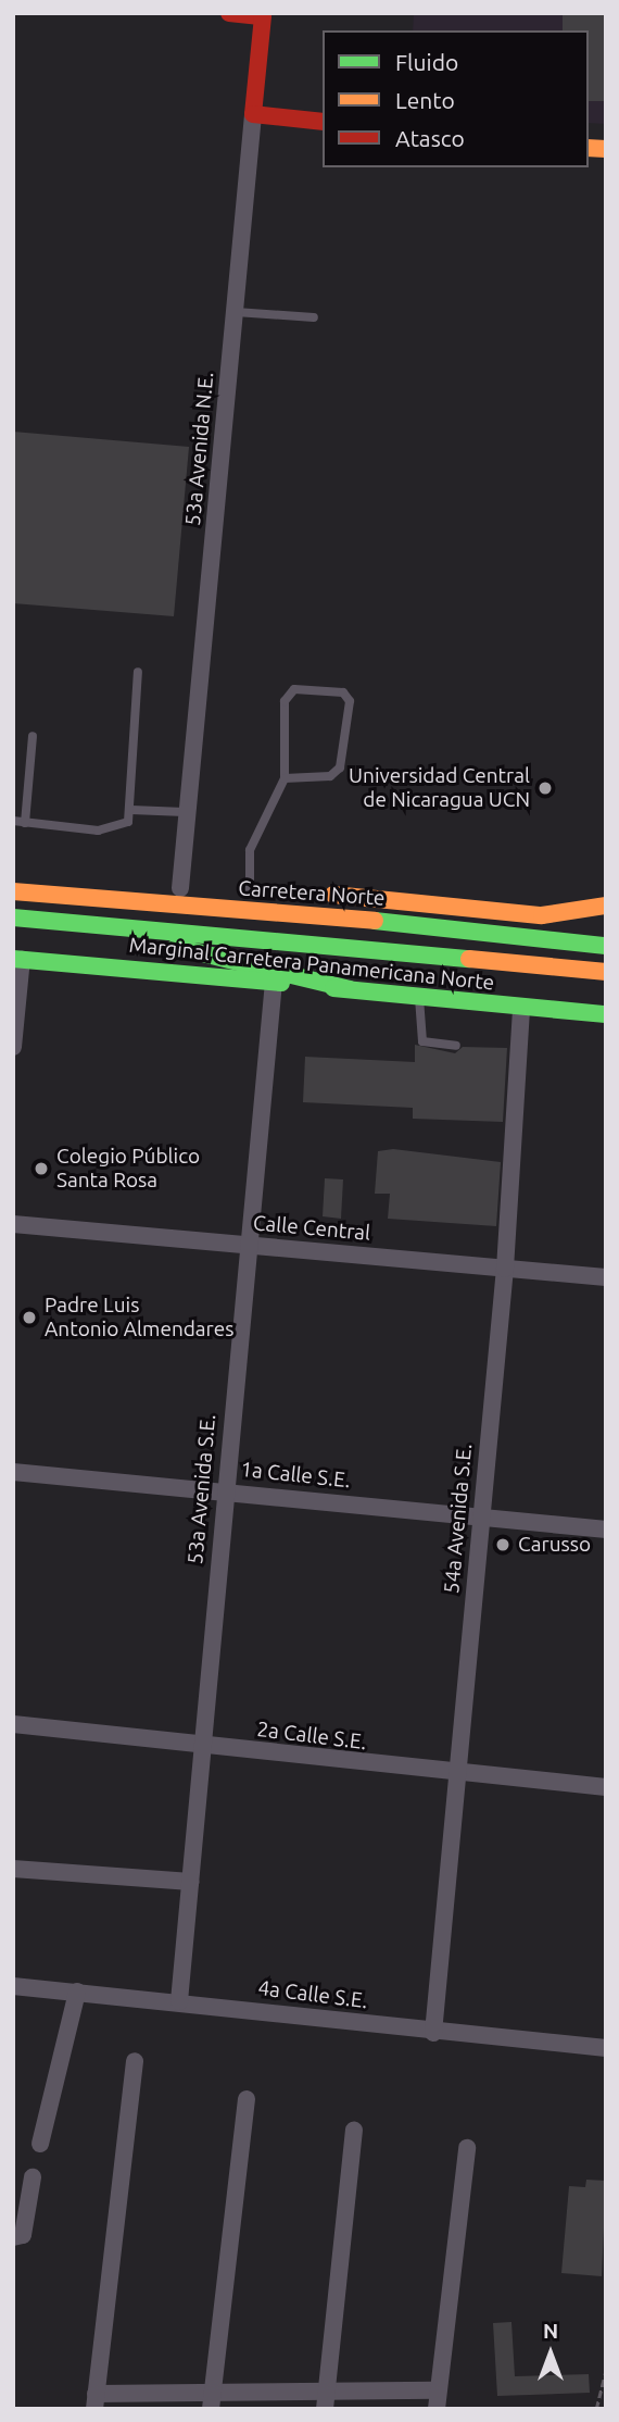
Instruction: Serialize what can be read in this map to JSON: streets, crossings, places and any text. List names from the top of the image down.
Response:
{
  "streets": {
    "main road": ["53a Avenida N.E.", "Carretera Norte", "Marginal Carretera Panamericana Norte"],
    "street": [
      "Calle Central",
      "1a Calle S.E.",
      "53a Avenida S.E.",
      "54a Avenida S.E.",
      "2a Calle S.E.",
      "4a Calle S.E."
    ]
  },
  "crossings": [
    ["Marginal Carretera Panamericana Norte", "53a Avenida S.E."],
    ["Marginal Carretera Panamericana Norte", "54a Avenida S.E."],
    ["Calle Central", "53a Avenida S.E."],
    ["Calle Central", "54a Avenida S.E."],
    ["1a Calle S.E.", "53a Avenida S.E."],
    ["1a Calle S.E.", "54a Avenida S.E."],
    ["53a Avenida S.E.", "2a Calle S.E."],
    ["53a Avenida S.E.", "4a Calle S.E."],
    ["54a Avenida S.E.", "2a Calle S.E."],
    ["54a Avenida S.E.", "4a Calle S.E."]
  ],
  "places": [
    "Universidad Central de Nicaragua UCN",
    "Colegio Público Santa Rosa",
    "Padre Luis Antonio Almendares",
    "Carusso"
  ],
  "legend": ["Fluido", "Lento", "Atasco"],
  "north": "top"
}
